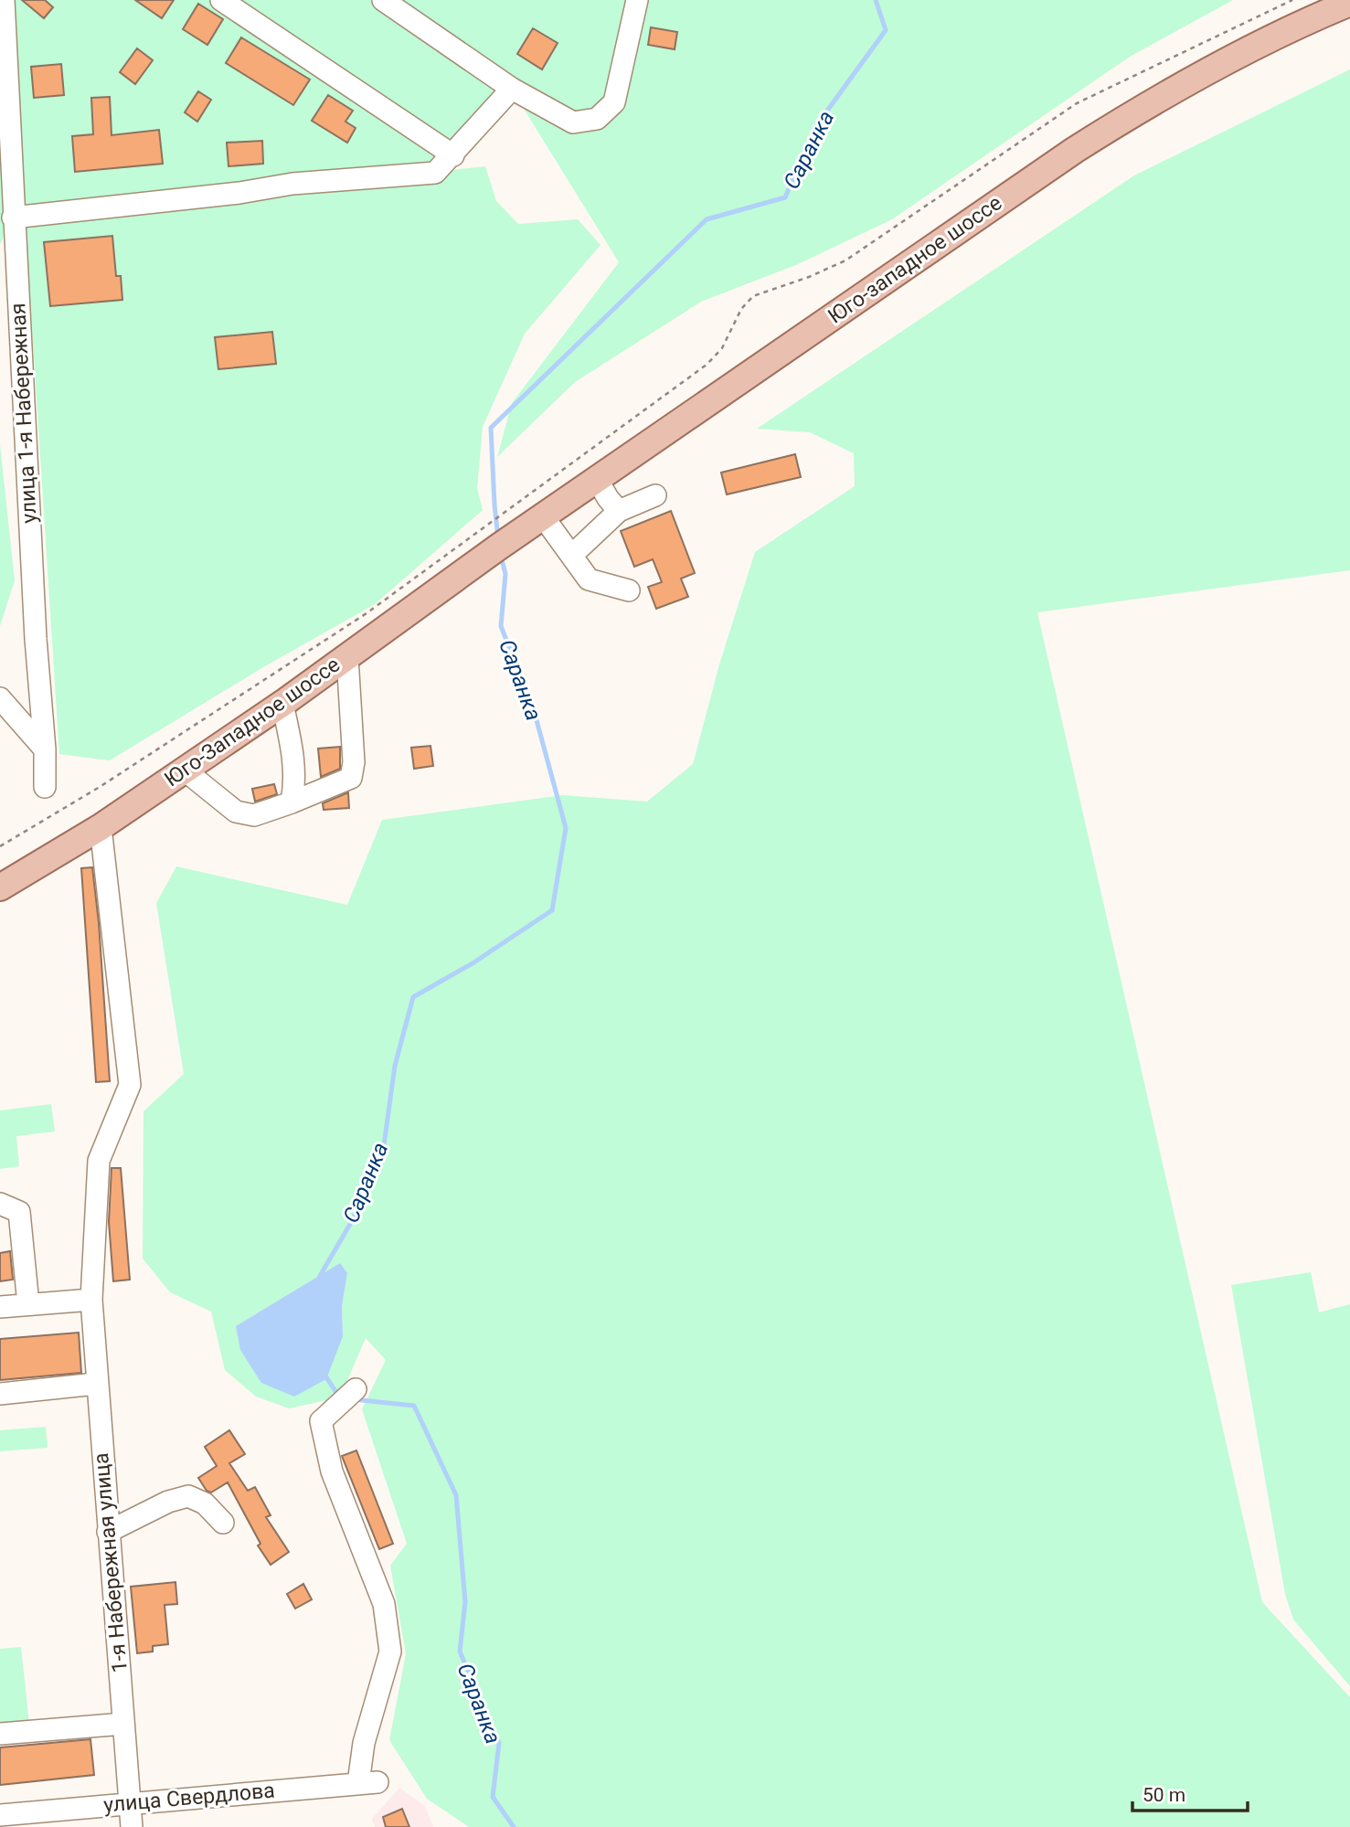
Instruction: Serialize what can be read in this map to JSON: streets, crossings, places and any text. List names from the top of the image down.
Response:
{
  "streets": {
    "main road": ["Юго-западное шоссе", "Юго-Западное шоссе"],
    "street": ["улица 1-я Набережная", "1-я Набережная улица", "улица Свердлова"]
  },
  "crossings": [
    ["Юго-западное шоссе", "Юго-Западное шоссе"],
    ["Юго-Западное шоссе", "1-я Набережная улица"],
    ["1-я Набережная улица", "улица Свердлова"]
  ],
  "water": ["Саранка"],
  "scale_bar": "50 m"
}
